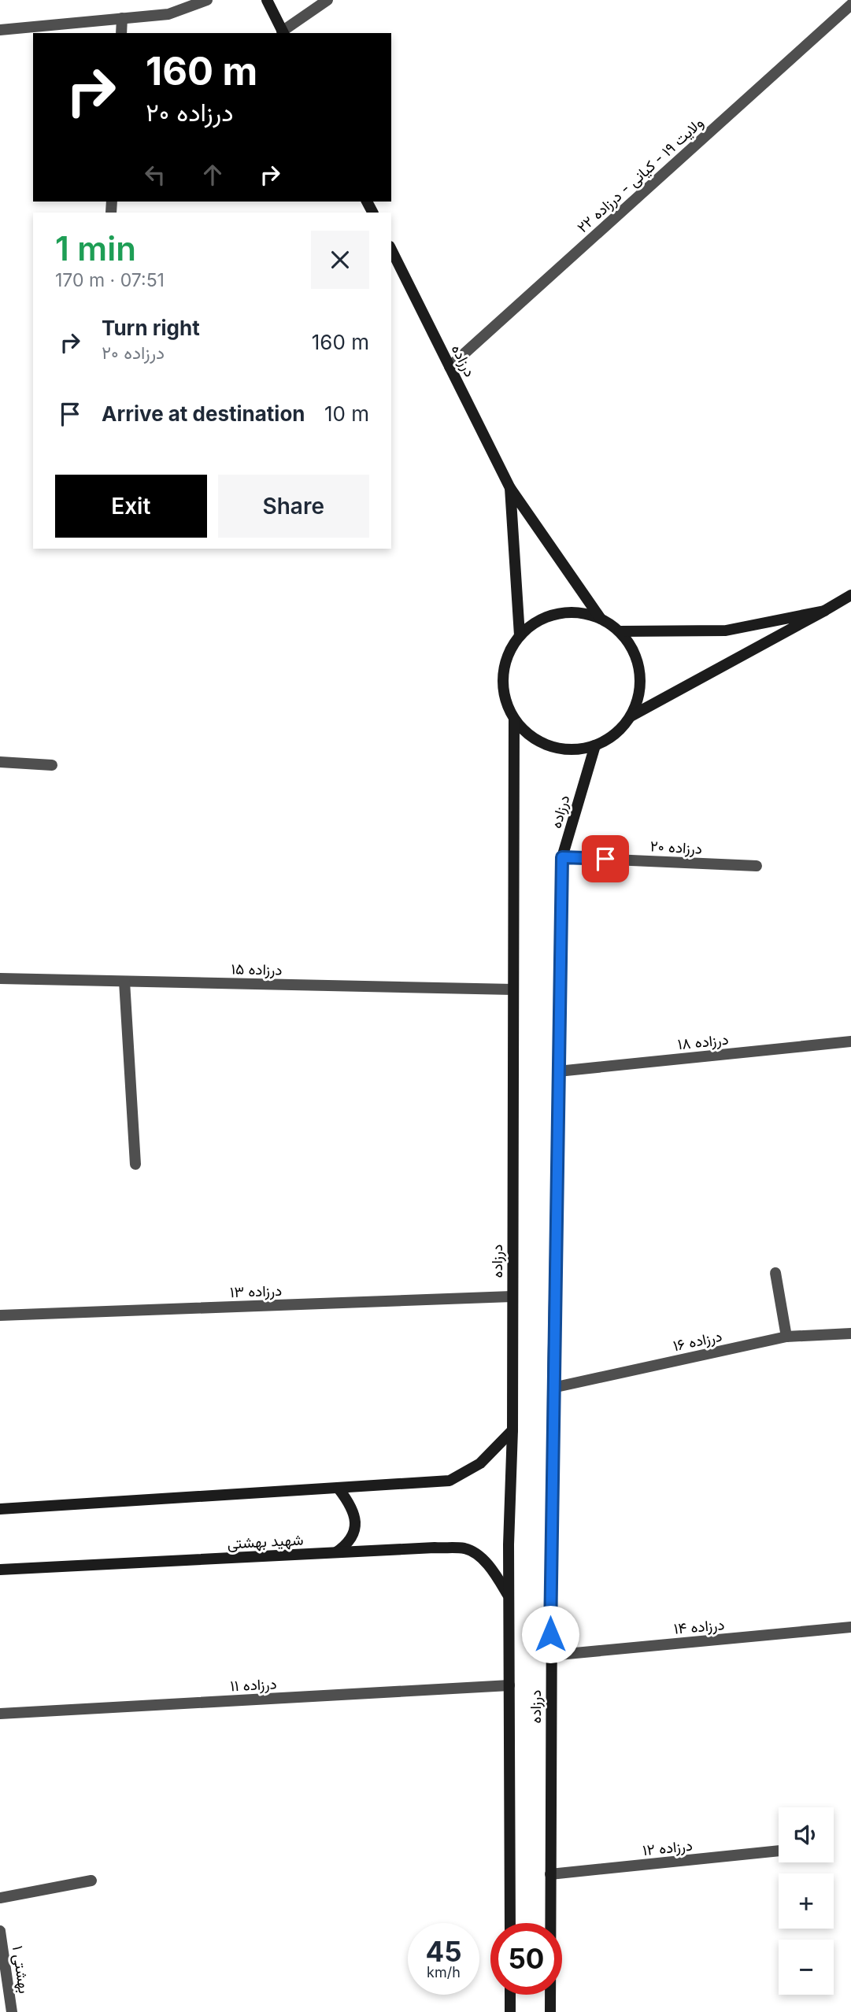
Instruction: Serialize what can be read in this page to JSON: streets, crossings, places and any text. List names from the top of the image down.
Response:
{
  "streets": {
    "main road": ["درزاده", "شهید بهشتی"],
    "street": [
      "ولایت ۱۹ - کیانی - درزاده ۲۲",
      "درزاده ۲۰",
      "درزاده ۱۵",
      "درزاده ۱۸",
      "درزاده ۱۳",
      "درزاده ۱۶",
      "درزاده ۱۴",
      "درزاده ۱۱",
      "درزاده ۱۲",
      "بهشتی ۱"
    ]
  },
  "crossings": [
    ["ولایت ۱۹ - کیانی - درزاده ۲۲", "درزاده"],
    ["درزاده", "درزاده ۲۰"],
    ["درزاده", "درزاده ۱۵"],
    ["درزاده", "درزاده ۱۸"],
    ["درزاده", "درزاده ۱۳"],
    ["درزاده", "درزاده ۱۶"],
    ["درزاده", "شهید بهشتی"],
    ["درزاده", "درزاده ۱۴"],
    ["درزاده", "درزاده ۱۱"],
    ["درزاده", "درزاده ۱۲"]
  ],
  "page": {
    "turn": ["160 m", "درزاده ۲۰"],
    "heading": ["1 min", "170 m · 07:51"],
    "list": [
      {
        "name": "Turn right",
        "note": "درزاده ۲۰",
        "value": "160 m"
      },
      {
        "name": "Arrive at destination",
        "value": "10 m"
      }
    ],
    "buttons": ["Exit", "Share"],
    "map_buttons": ["+", "−"],
    "speed": "45 km/h",
    "limit": "50"
  }
}
